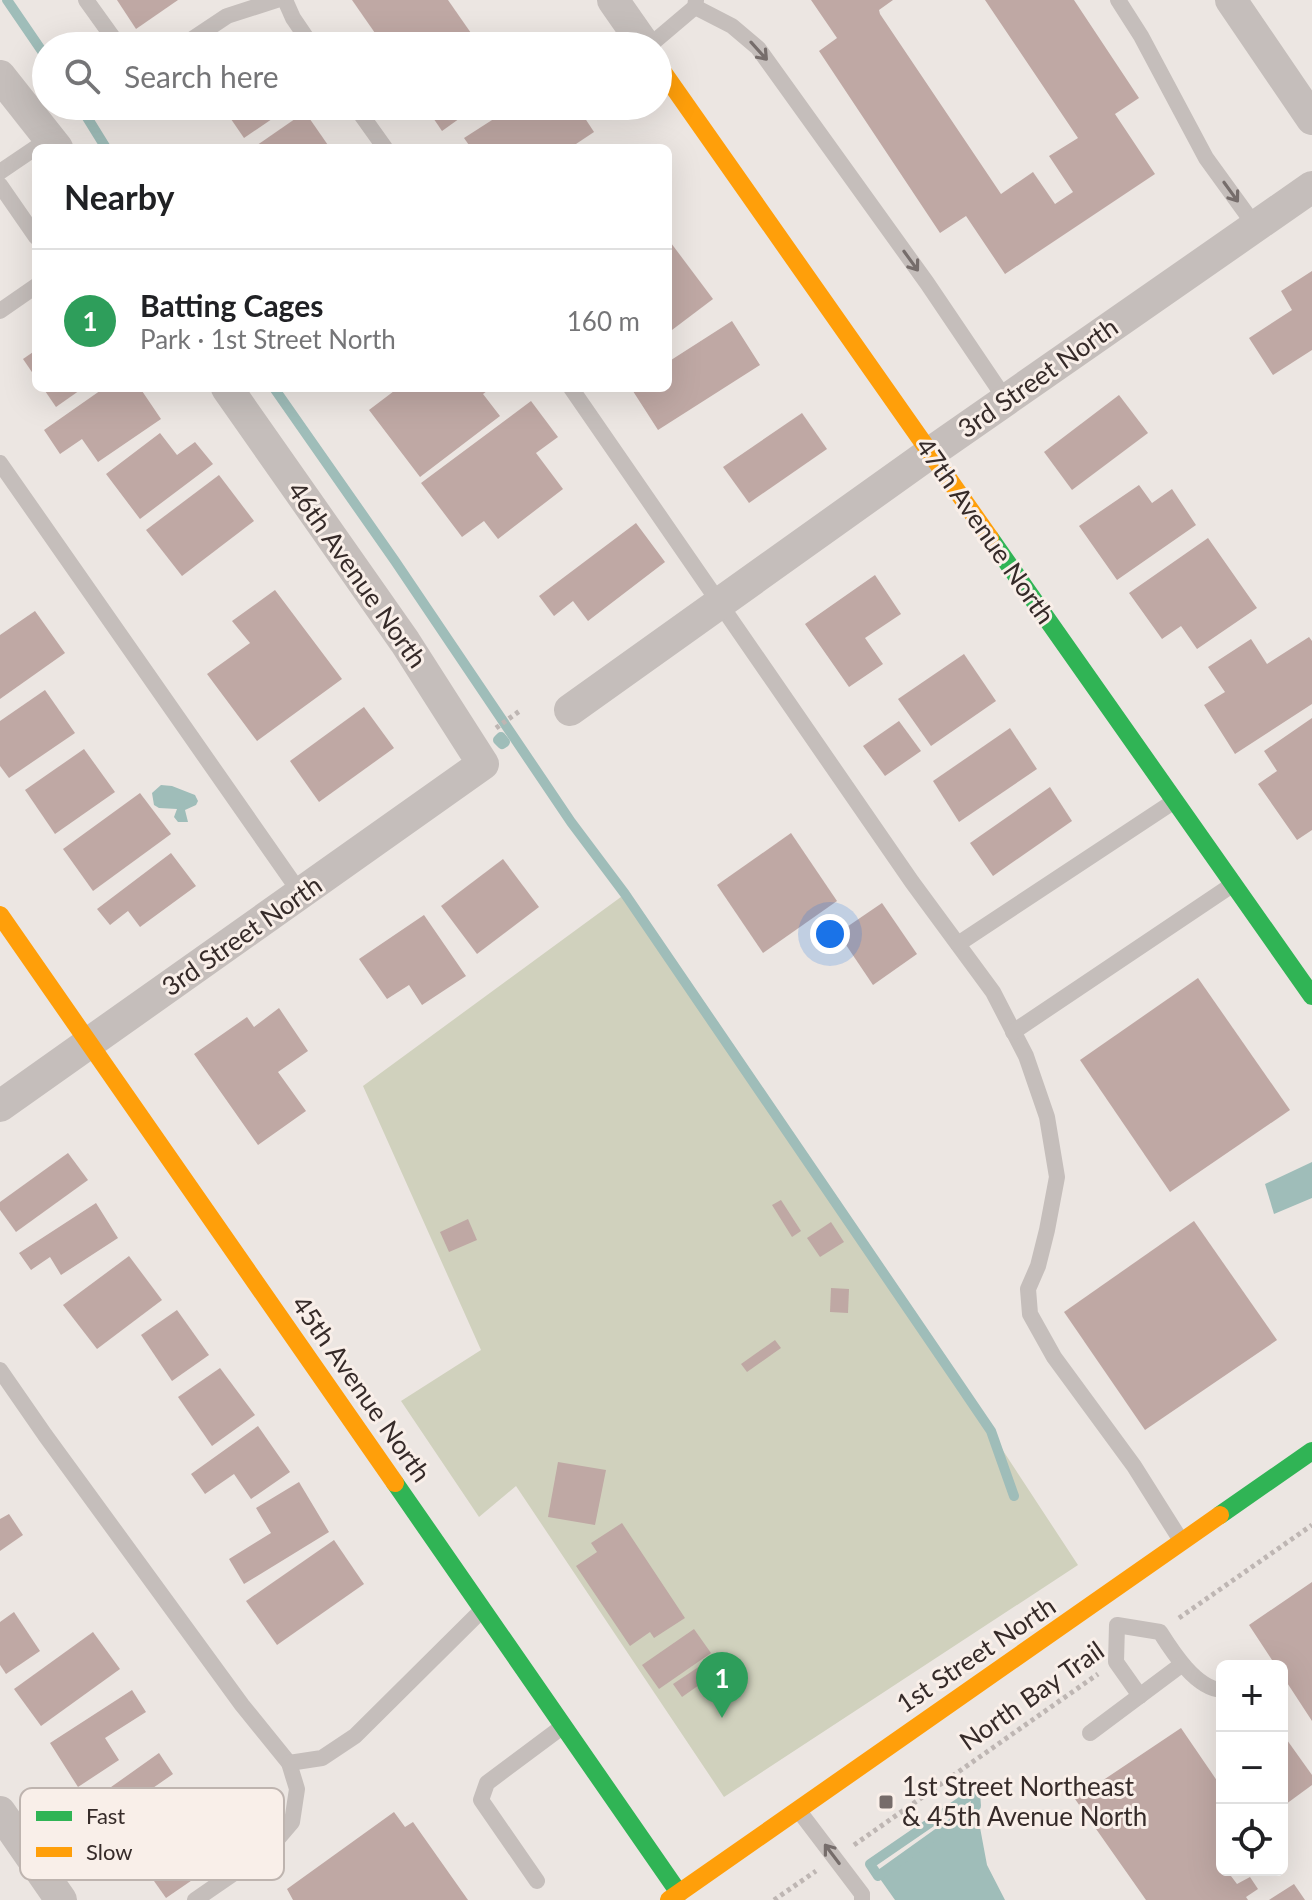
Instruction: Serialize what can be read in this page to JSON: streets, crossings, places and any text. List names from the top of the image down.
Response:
{
  "streets": {
    "street": [
      "3rd Street North",
      "47th Avenue North",
      "46th Avenue North",
      "45th Avenue North",
      "1st Street North"
    ],
    "path": ["North Bay Trail"]
  },
  "crossings": [
    ["3rd Street North", "47th Avenue North"],
    ["3rd Street North", "46th Avenue North"],
    ["3rd Street North", "45th Avenue North"],
    ["45th Avenue North", "1st Street North"]
  ],
  "places": {
    "transit": ["1st Street Northeast & 45th Avenue North"]
  },
  "legend": ["Fast", "Slow"],
  "page": {
    "search": "Search here",
    "heading": "Nearby",
    "list": [
      {
        "mark": "1",
        "name": "Batting Cages",
        "note": "Park · 1st Street North",
        "value": "160 m"
      }
    ],
    "pins": "1",
    "map_buttons": ["+", "−"]
  }
}
